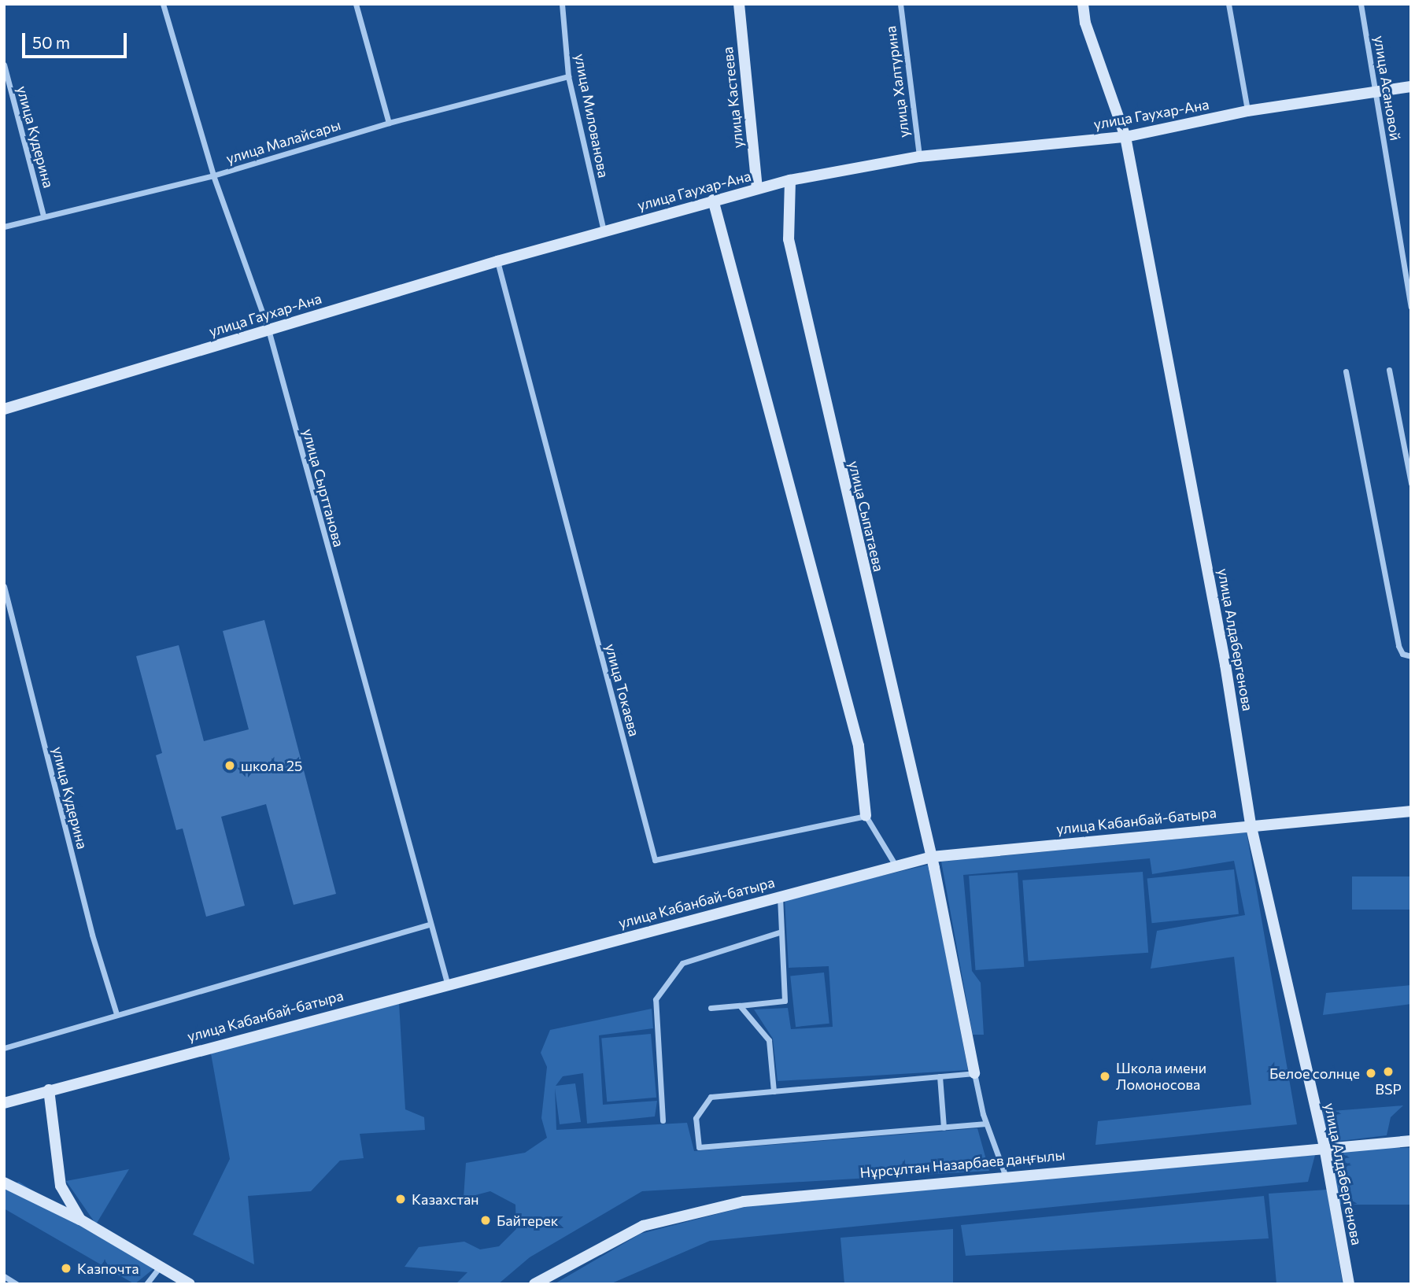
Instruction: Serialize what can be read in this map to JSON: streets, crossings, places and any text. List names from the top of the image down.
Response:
{
  "streets": {
    "street": [
      "улица Халтурина",
      "улица Асановой",
      "улица Кастеева",
      "улица Гаухар-Ана",
      "улица Милованова",
      "улица Кудерина",
      "улица Малайсары",
      "улица Сырттанова",
      "улица Сыпатаева",
      "улица Алдабергенова",
      "улица Токаева",
      "улица Кабанбай-батыра",
      "Нұрсұлтан Назарбаев даңғылы"
    ]
  },
  "crossings": [
    ["улица Халтурина", "улица Гаухар-Ана"],
    ["улица Асановой", "улица Гаухар-Ана"],
    ["улица Кастеева", "улица Гаухар-Ана"],
    ["улица Гаухар-Ана", "улица Милованова"],
    ["улица Гаухар-Ана", "улица Сырттанова"],
    ["улица Гаухар-Ана", "улица Сыпатаева"],
    ["улица Гаухар-Ана", "улица Алдабергенова"],
    ["улица Гаухар-Ана", "улица Токаева"],
    ["улица Милованова", "улица Малайсары"],
    ["улица Кудерина", "улица Малайсары"],
    ["улица Малайсары", "улица Сырттанова"],
    ["улица Сырттанова", "улица Кабанбай-батыра"],
    ["улица Сыпатаева", "улица Кабанбай-батыра"],
    ["улица Алдабергенова", "улица Кабанбай-батыра"],
    ["улица Алдабергенова", "Нұрсұлтан Назарбаев даңғылы"]
  ],
  "places": [
    "школа 25",
    "BSP",
    "Белое солнце",
    "Школа имени Ломоносова",
    "Казахстан",
    "Байтерек",
    "Казпочта"
  ],
  "scale_bar": "50 m"
}
